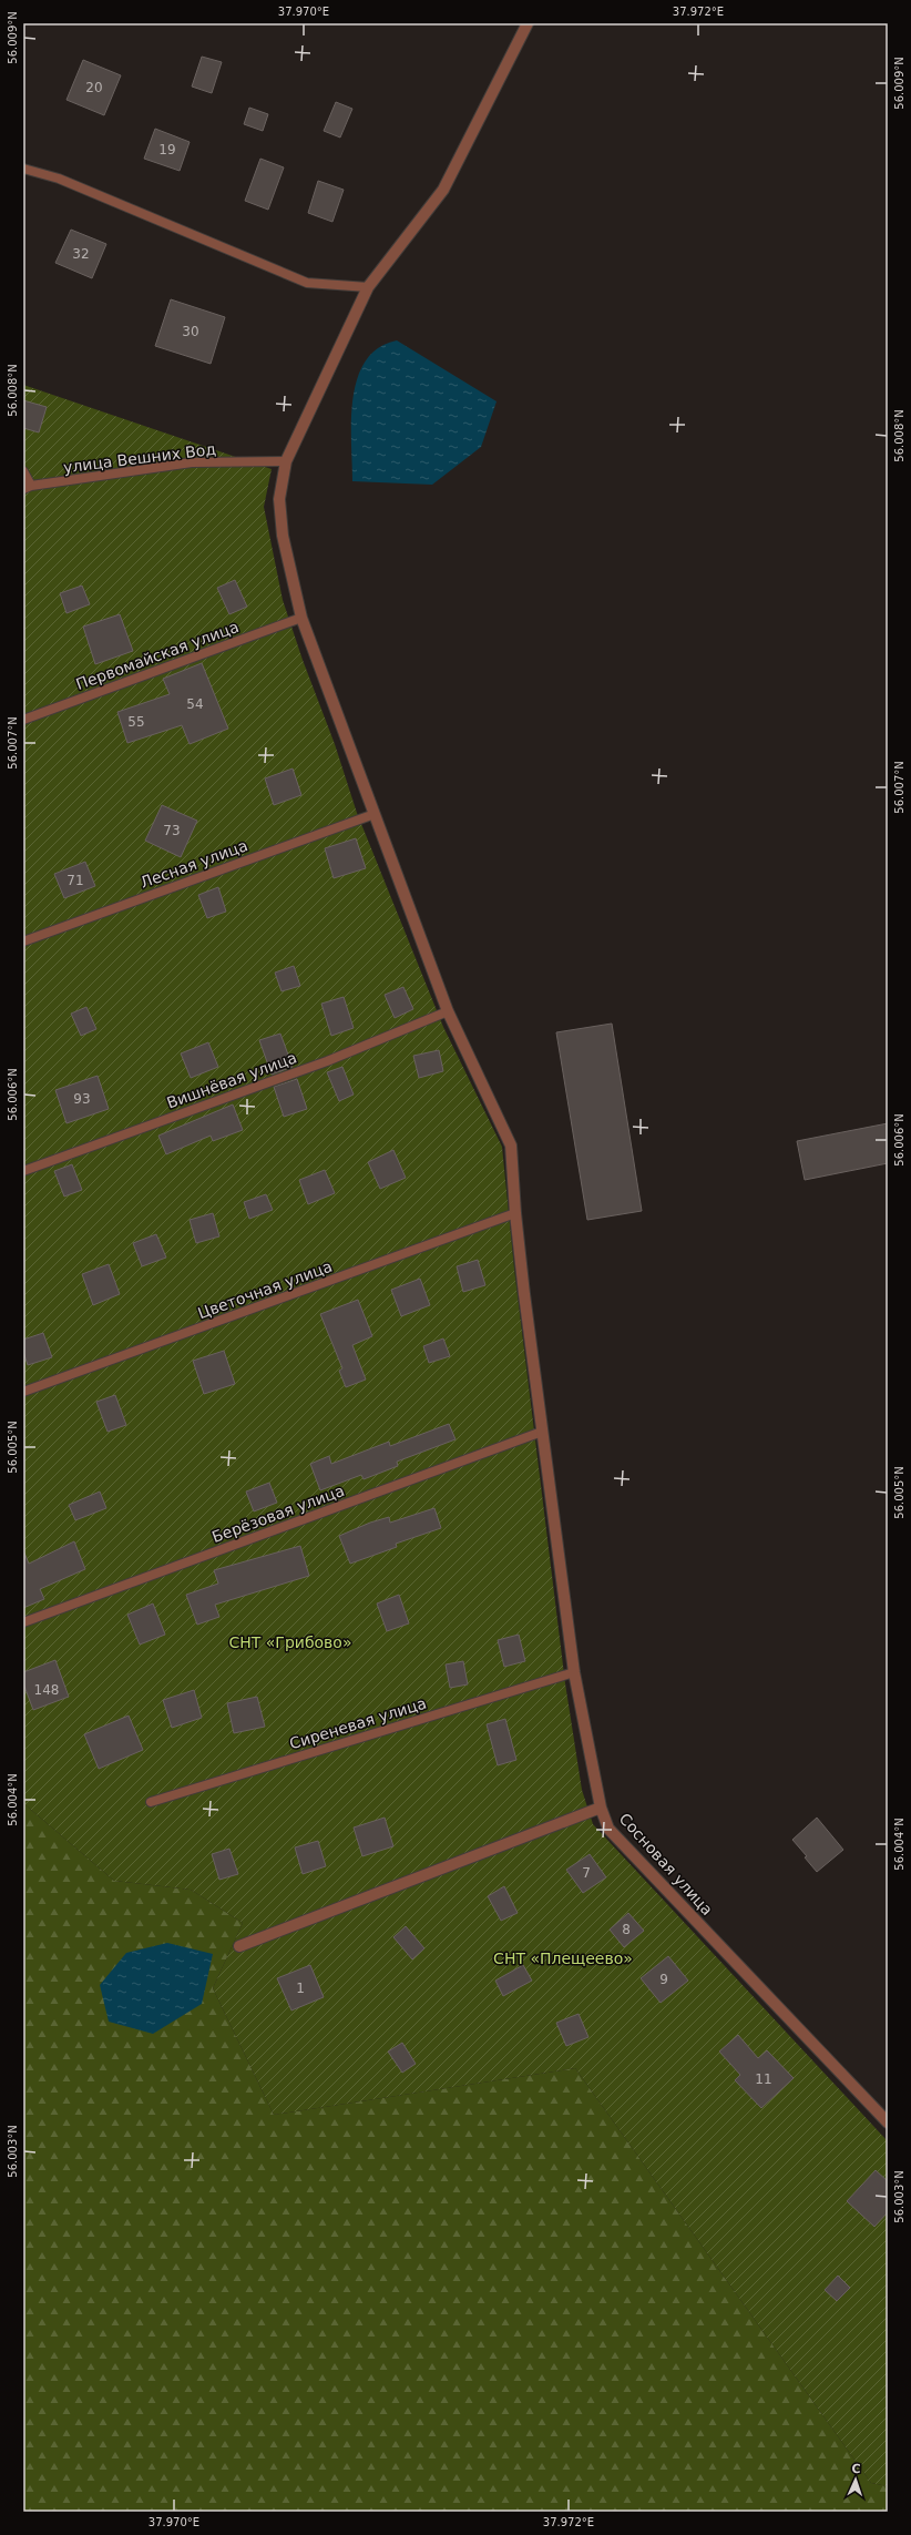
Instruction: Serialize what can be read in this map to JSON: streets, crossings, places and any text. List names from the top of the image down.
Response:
{
  "streets": {
    "street": ["Сосновая улица"],
    "lane": [
      "улица Вешних Вод",
      "Первомайская улица",
      "Лесная улица",
      "Вишнёвая улица",
      "Цветочная улица",
      "Берёзовая улица",
      "Сиреневая улица"
    ]
  },
  "parks": ["СНТ «Грибово»", "СНТ «Плещеево»"],
  "house_numbers": [
    "20",
    "19",
    "32",
    "30",
    "54",
    "55",
    "73",
    "71",
    "93",
    "148",
    "7",
    "8",
    "9",
    "1",
    "11"
  ],
  "north": "top",
  "coordinates": [
    "37.970°E",
    "37.972°E",
    "56.009°N",
    "56.008°N",
    "56.007°N",
    "56.006°N",
    "56.005°N",
    "56.004°N",
    "56.003°N"
  ]
}
